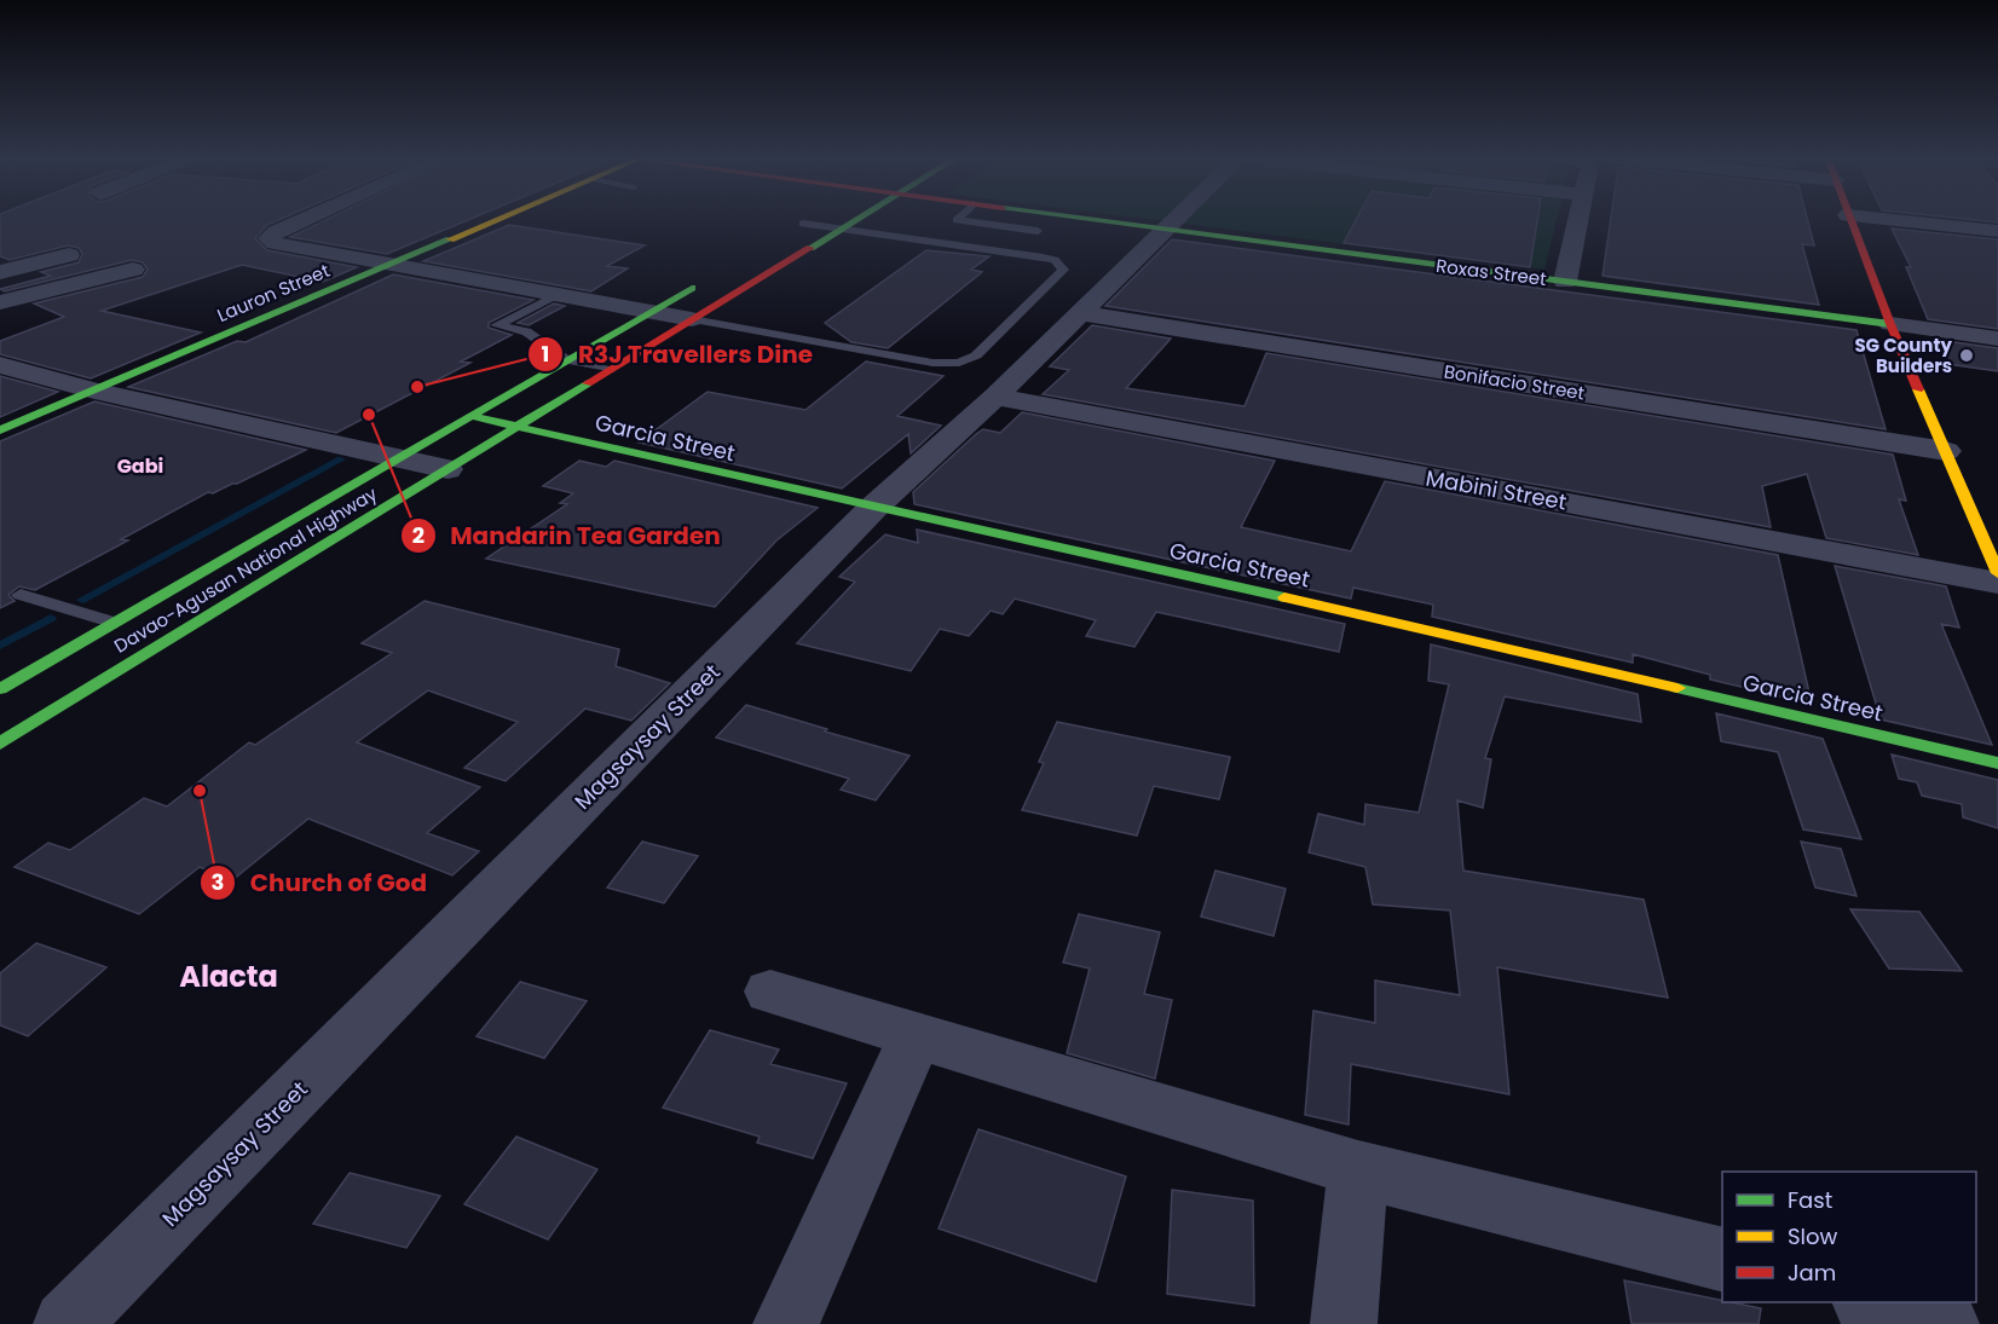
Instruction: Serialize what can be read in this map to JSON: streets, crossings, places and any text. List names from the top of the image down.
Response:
{
  "streets": {
    "main road": [
      "Roxas Street",
      "Lauron Street",
      "Garcia Street",
      "Davao-Agusan National Highway"
    ],
    "street": ["Bonifacio Street", "Mabini Street", "Magsaysay Street"]
  },
  "crossings": [
    ["Roxas Street", "Magsaysay Street"],
    ["Bonifacio Street", "Magsaysay Street"],
    ["Garcia Street", "Davao-Agusan National Highway"],
    ["Garcia Street", "Magsaysay Street"],
    ["Mabini Street", "Magsaysay Street"]
  ],
  "districts": ["Gabi", "Alacta"],
  "places": [
    "SG County Builders",
    "R3J Travellers Dine",
    "Mandarin Tea Garden",
    "Church of God"
  ],
  "legend": ["Fast", "Slow", "Jam"]
}
